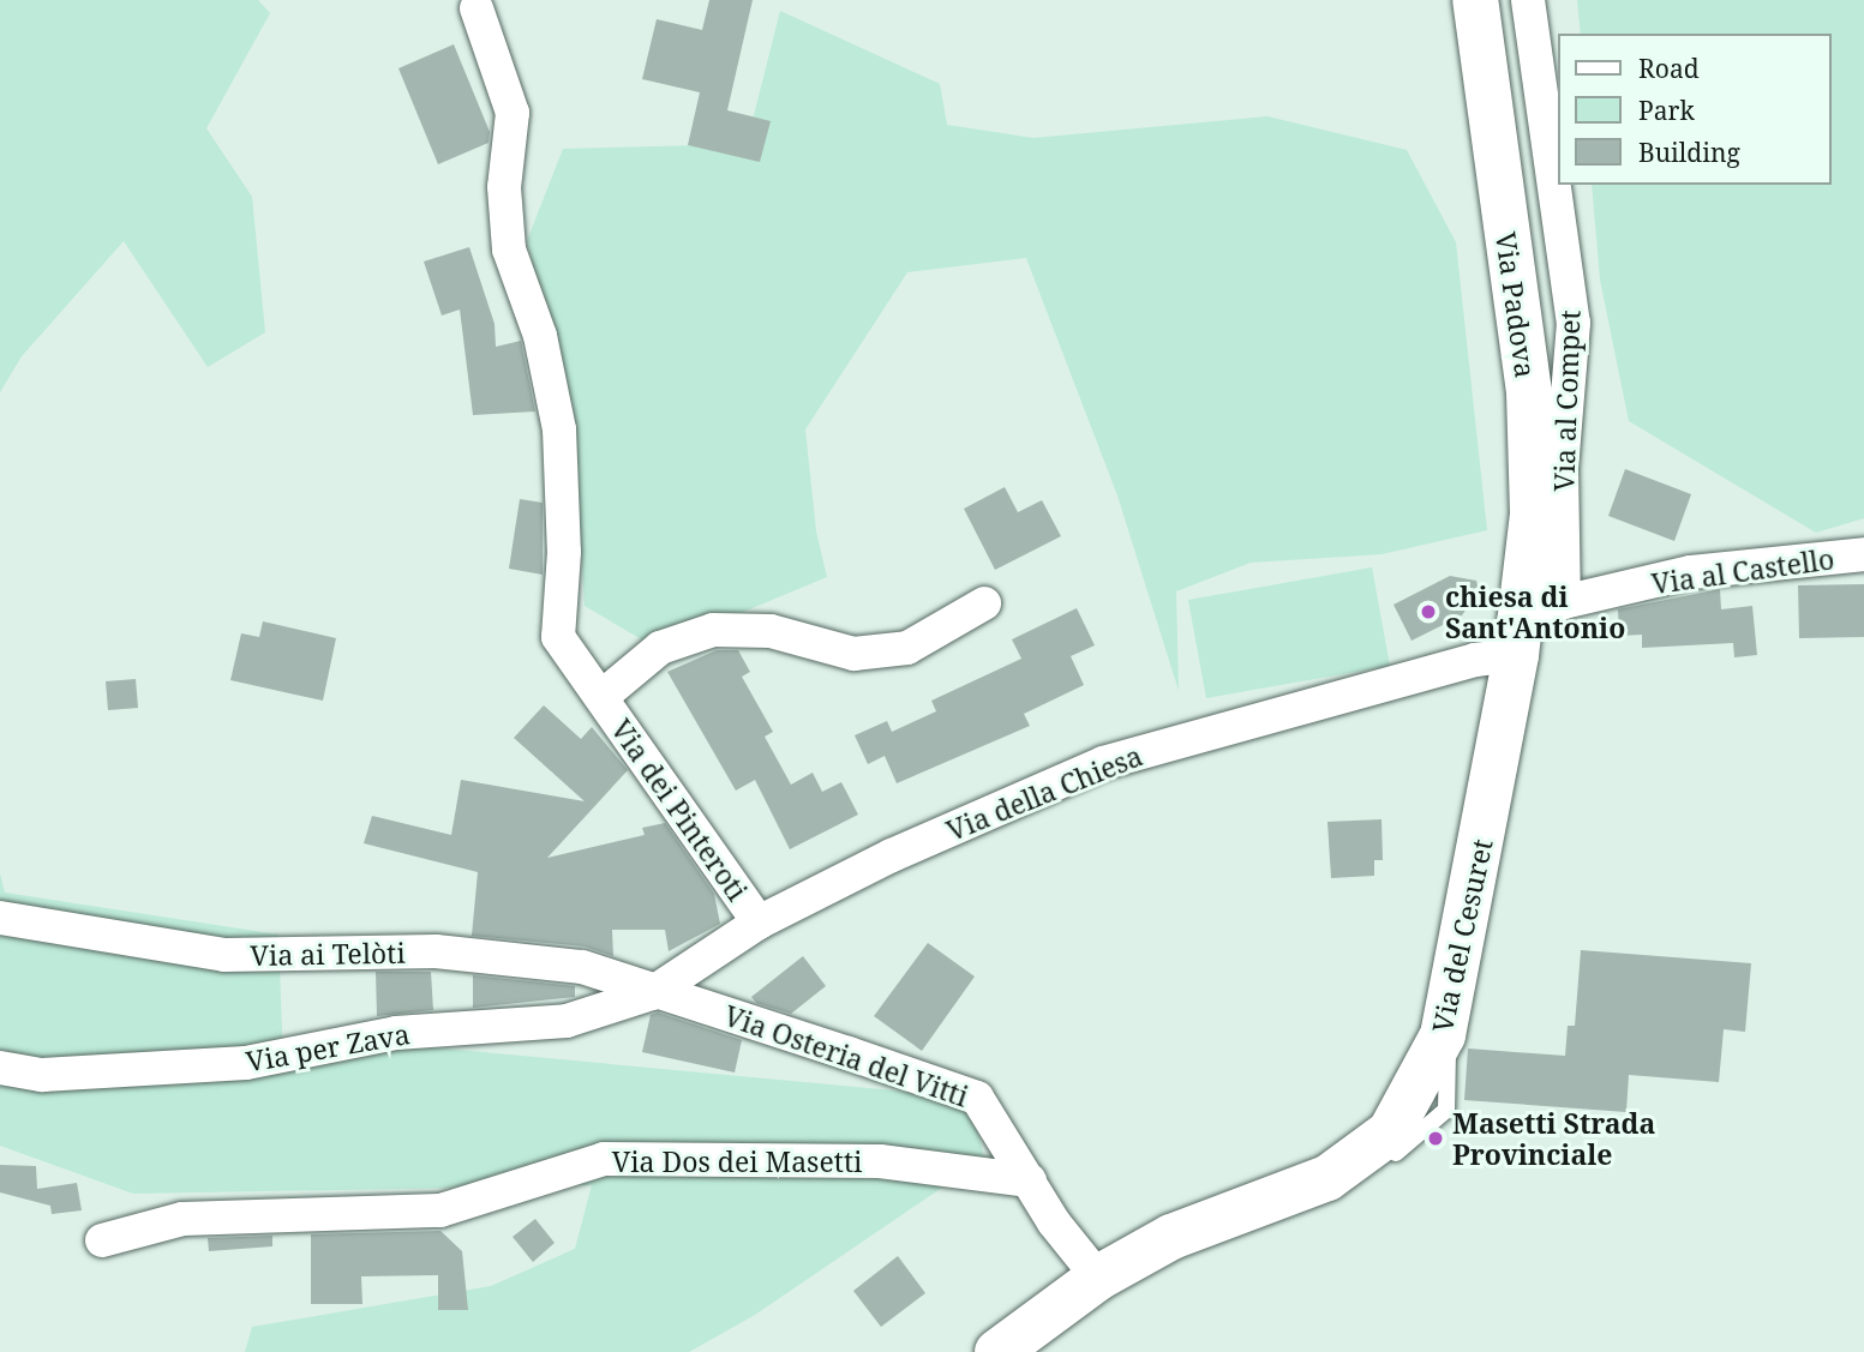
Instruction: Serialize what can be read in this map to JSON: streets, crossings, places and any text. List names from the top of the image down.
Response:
{
  "streets": {
    "main road": ["Via Padova", "Via del Cesuret"],
    "street": [
      "Via al Compet",
      "Via al Castello",
      "Via della Chiesa",
      "Via dei Pinteroti",
      "Via ai Telòti",
      "Via per Zava",
      "Via Osteria del Vitti",
      "Via Dos dei Masetti"
    ]
  },
  "crossings": [
    ["Via Padova", "Via al Compet"],
    ["Via Padova", "Via al Castello"],
    ["Via Padova", "Via della Chiesa"],
    ["Via Padova", "Via del Cesuret"],
    ["Via al Compet", "Via al Castello"],
    ["Via al Compet", "Via della Chiesa"],
    ["Via al Compet", "Via del Cesuret"],
    ["Via al Castello", "Via della Chiesa"],
    ["Via al Castello", "Via del Cesuret"],
    ["Via della Chiesa", "Via dei Pinteroti"],
    ["Via della Chiesa", "Via del Cesuret"],
    ["Via della Chiesa", "Via ai Telòti"],
    ["Via della Chiesa", "Via per Zava"],
    ["Via della Chiesa", "Via Osteria del Vitti"],
    ["Via del Cesuret", "Via Osteria del Vitti"],
    ["Via ai Telòti", "Via per Zava"],
    ["Via ai Telòti", "Via Osteria del Vitti"],
    ["Via per Zava", "Via Osteria del Vitti"],
    ["Via Osteria del Vitti", "Via Dos dei Masetti"]
  ],
  "places": ["chiesa di Sant'Antonio", "Masetti Strada Provinciale"],
  "legend": ["Road", "Park", "Building"]
}
